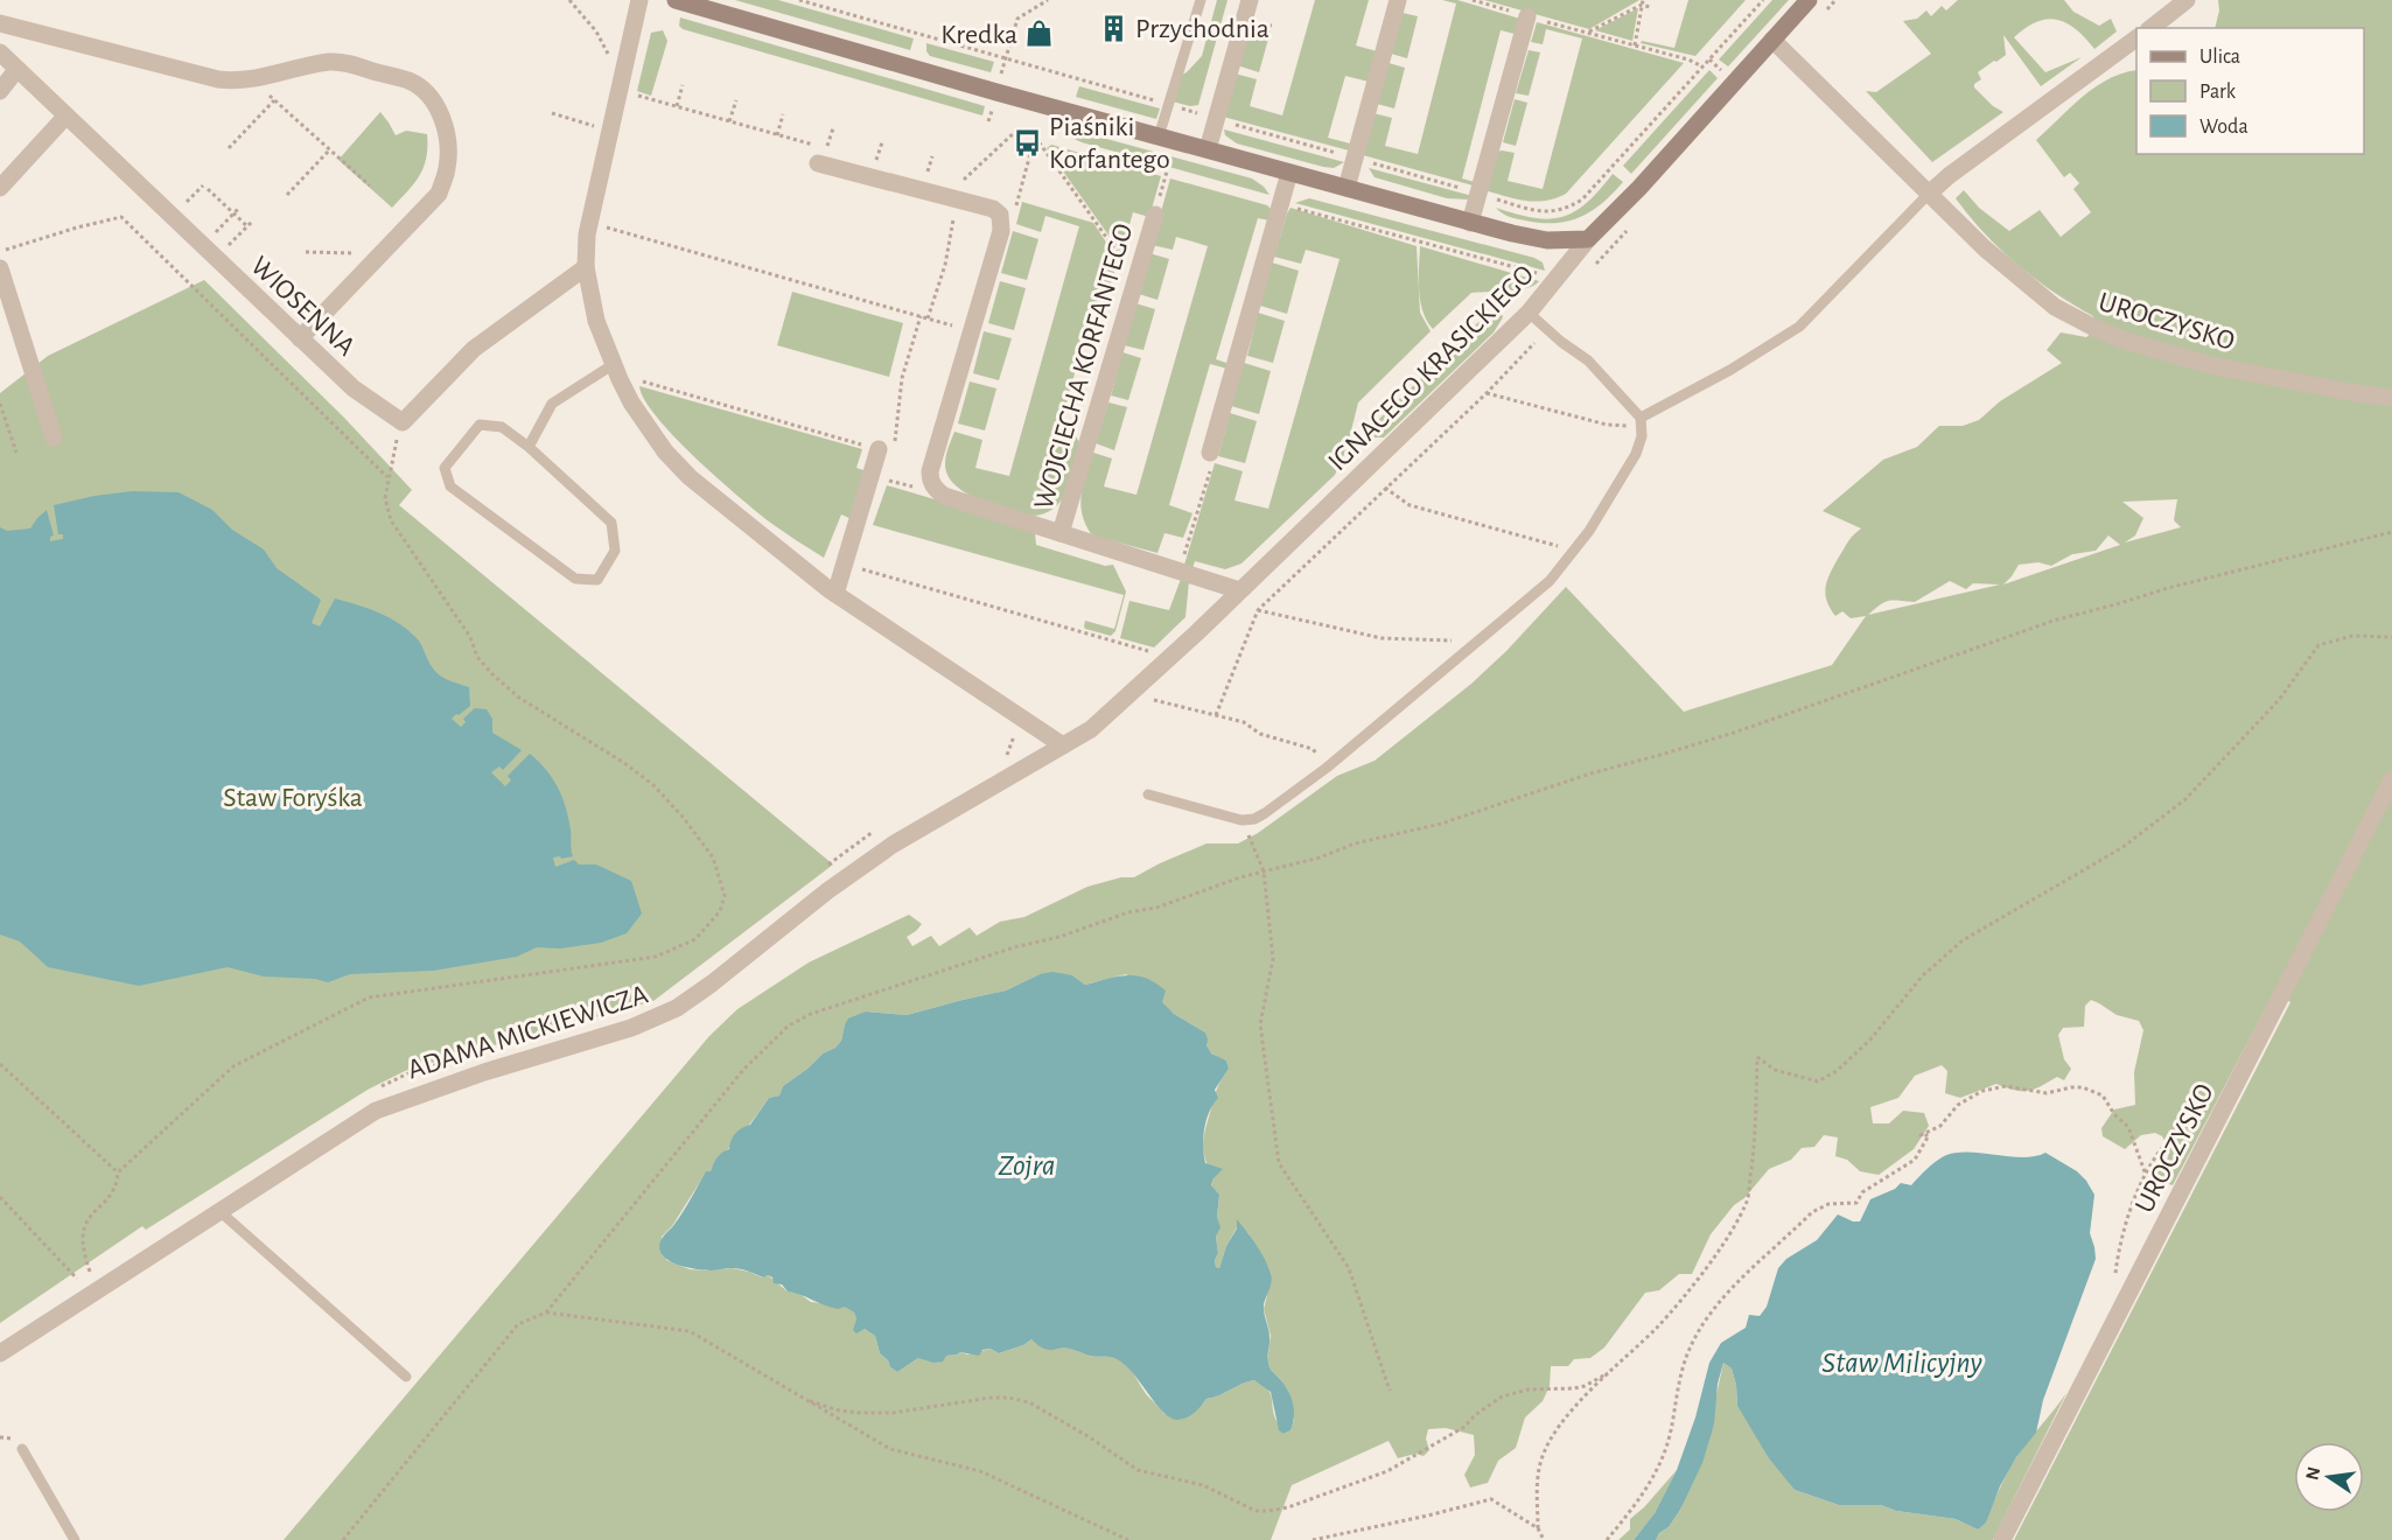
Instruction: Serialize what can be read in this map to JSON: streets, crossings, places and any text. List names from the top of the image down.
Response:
{
  "streets": {
    "street": [
      "WIOSENNA",
      "UROCZYSKO",
      "WOJCIECHA KORFANTEGO",
      "IGNACEGO KRASICKIEGO",
      "ADAMA MICKIEWICZA"
    ]
  },
  "crossings": [
    ["UROCZYSKO", "IGNACEGO KRASICKIEGO"],
    ["WOJCIECHA KORFANTEGO", "IGNACEGO KRASICKIEGO"],
    ["IGNACEGO KRASICKIEGO", "ADAMA MICKIEWICZA"]
  ],
  "water": ["Zojra", "Staw Milicyjny"],
  "parks": ["Staw Foryśka"],
  "places": {
    "building": ["Przychodnia"],
    "shop": ["Kredka"],
    "bus stop": ["Piaśniki Korfantego"]
  },
  "legend": ["Ulica", "Park", "Woda"],
  "north": "left"
}
